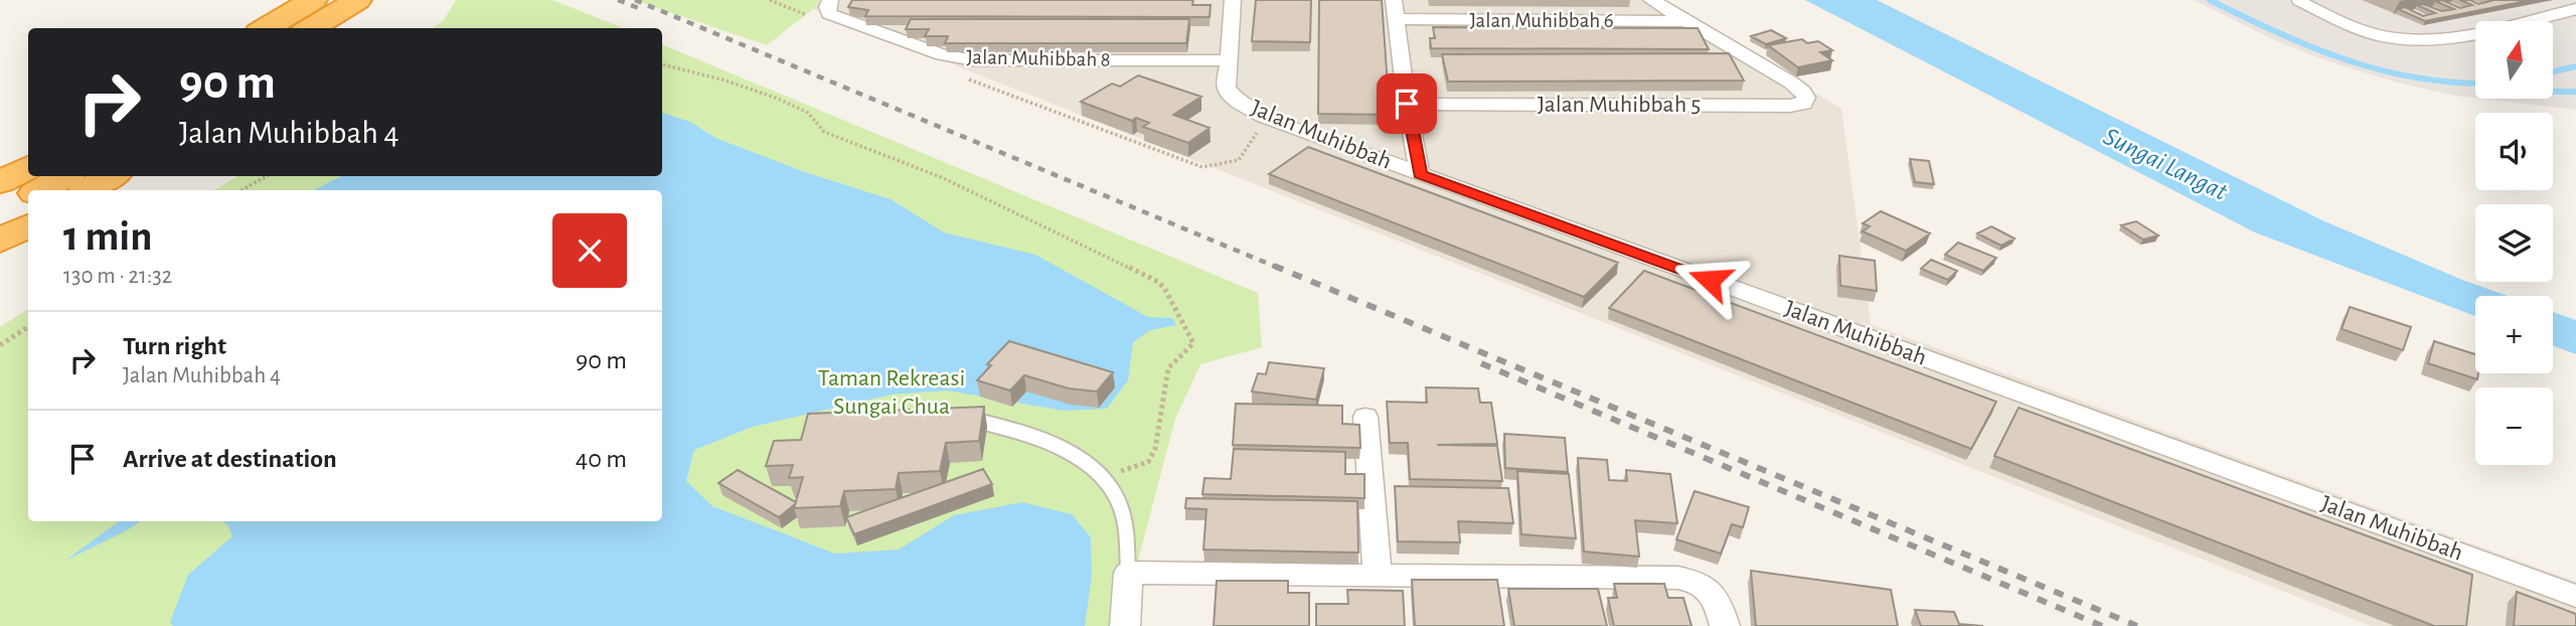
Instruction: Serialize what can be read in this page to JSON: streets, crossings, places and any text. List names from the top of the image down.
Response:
{
  "streets": {
    "street": [
      "Jalan Muhibbah 6",
      "Jalan Muhibbah 8",
      "Jalan Muhibbah 5",
      "Jalan Muhibbah"
    ]
  },
  "crossings": [
    ["Jalan Muhibbah 6", "Jalan Muhibbah 5"],
    ["Jalan Muhibbah 8", "Jalan Muhibbah"]
  ],
  "water": ["Sungai Langat"],
  "parks": ["Taman Rekreasi Sungai Chua"],
  "north": "top",
  "page": {
    "map_buttons": ["+", "−"],
    "turn": ["90 m", "Jalan Muhibbah 4"],
    "heading": ["1 min", "130 m · 21:32"],
    "list": [
      {
        "name": "Turn right",
        "note": "Jalan Muhibbah 4",
        "value": "90 m"
      },
      {
        "name": "Arrive at destination",
        "value": "40 m"
      }
    ]
  }
}
